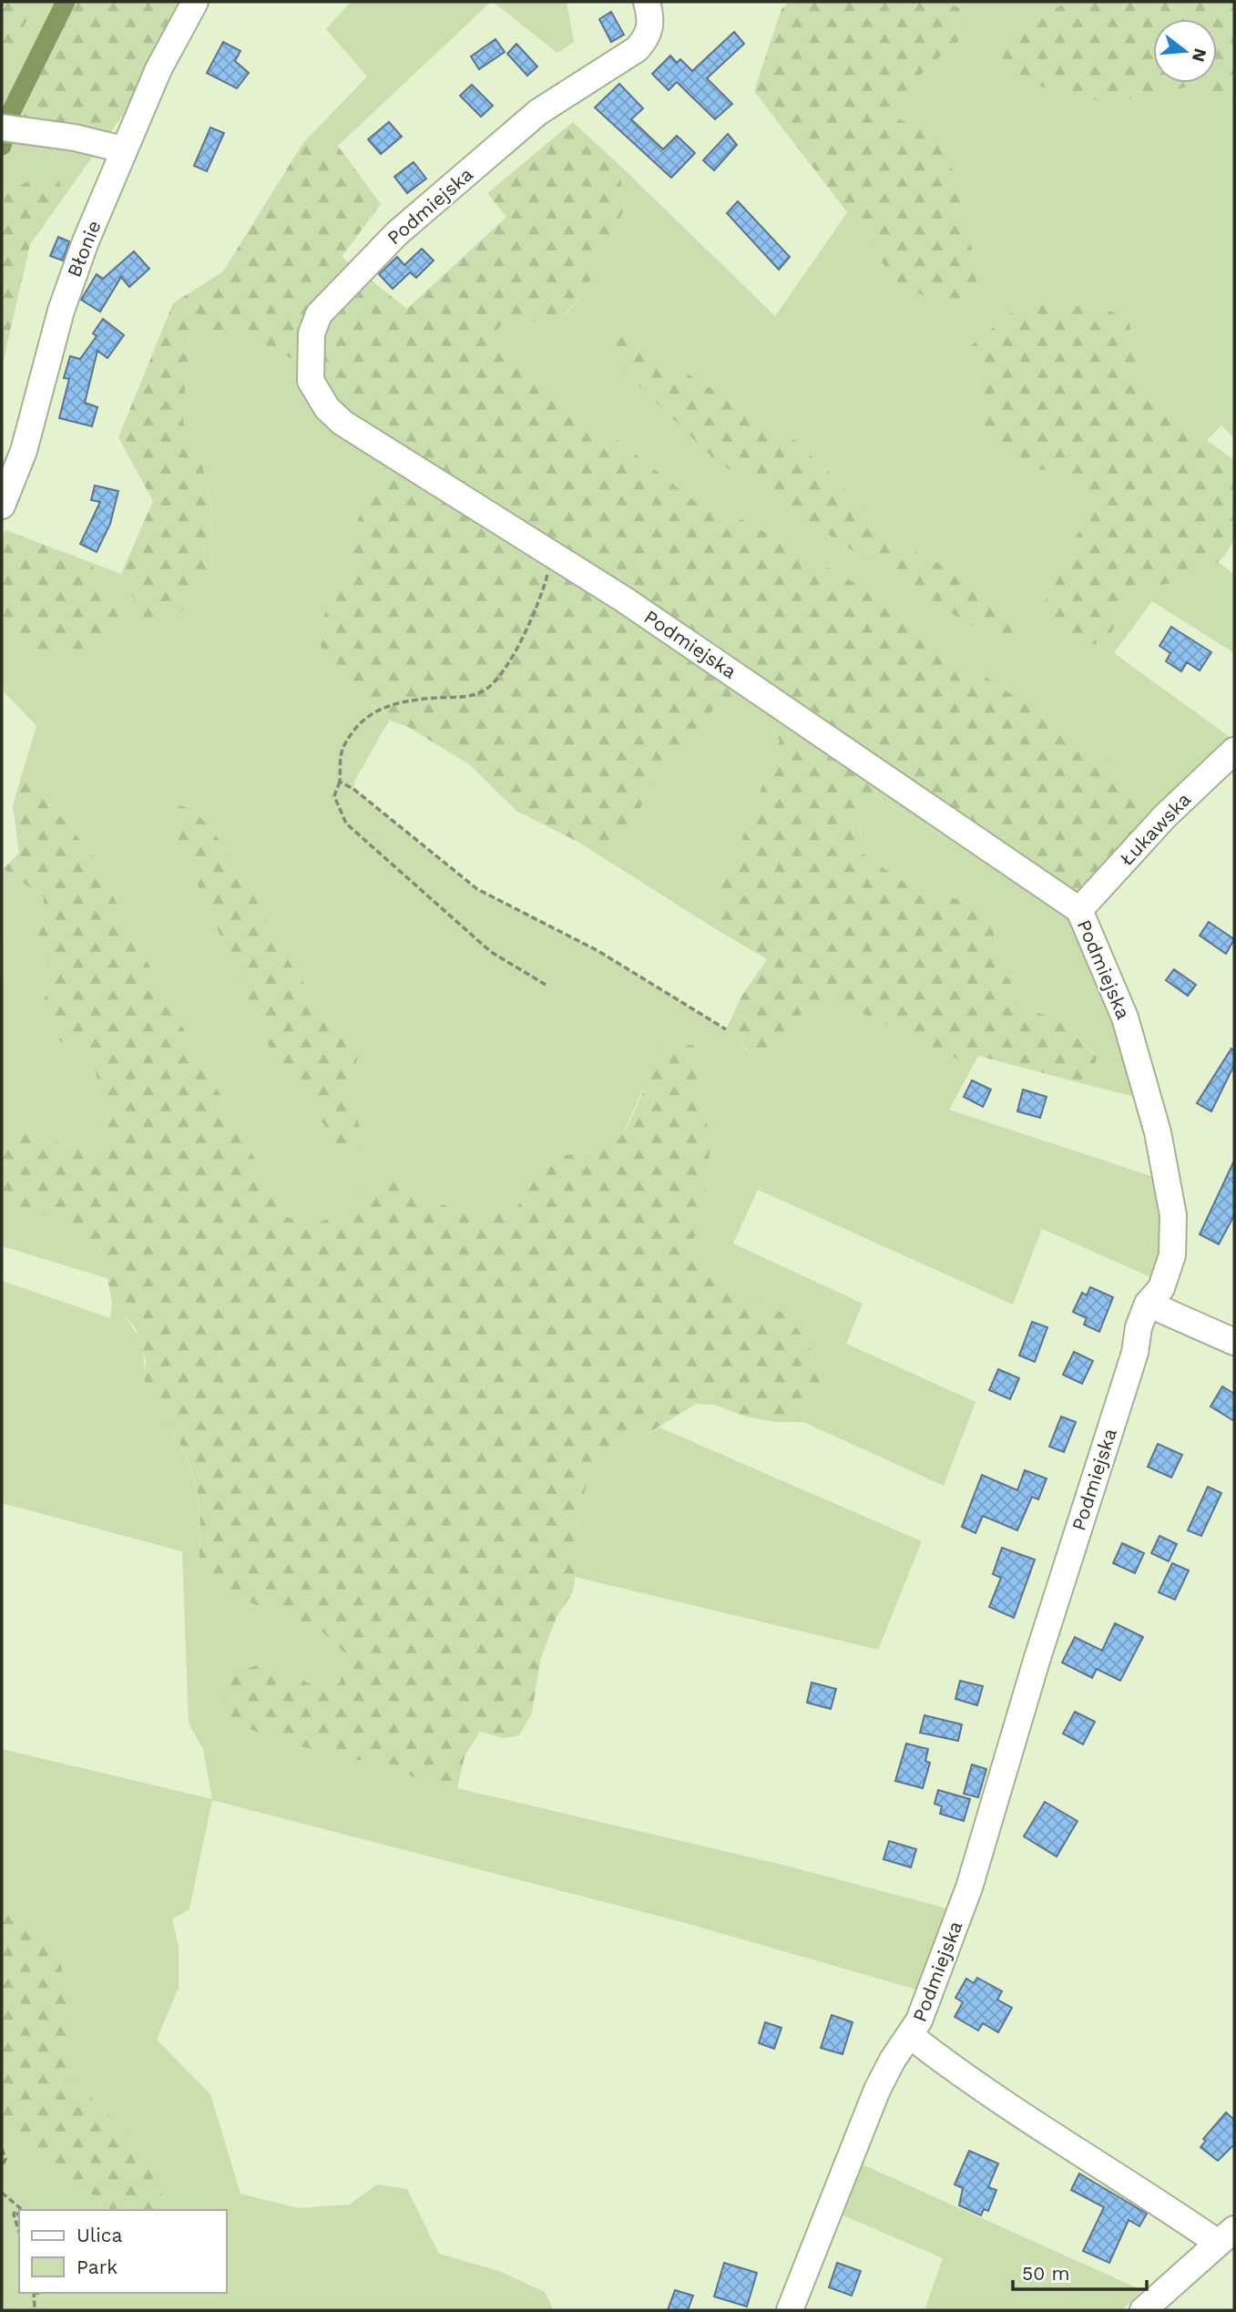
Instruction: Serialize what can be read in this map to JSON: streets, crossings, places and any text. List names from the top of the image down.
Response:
{
  "streets": {
    "street": ["Podmiejska", "Błonie", "Łukawska"]
  },
  "crossings": [
    ["Podmiejska", "Łukawska"]
  ],
  "legend": ["Ulica", "Park"],
  "scale_bar": "50 m",
  "north": "right"
}
